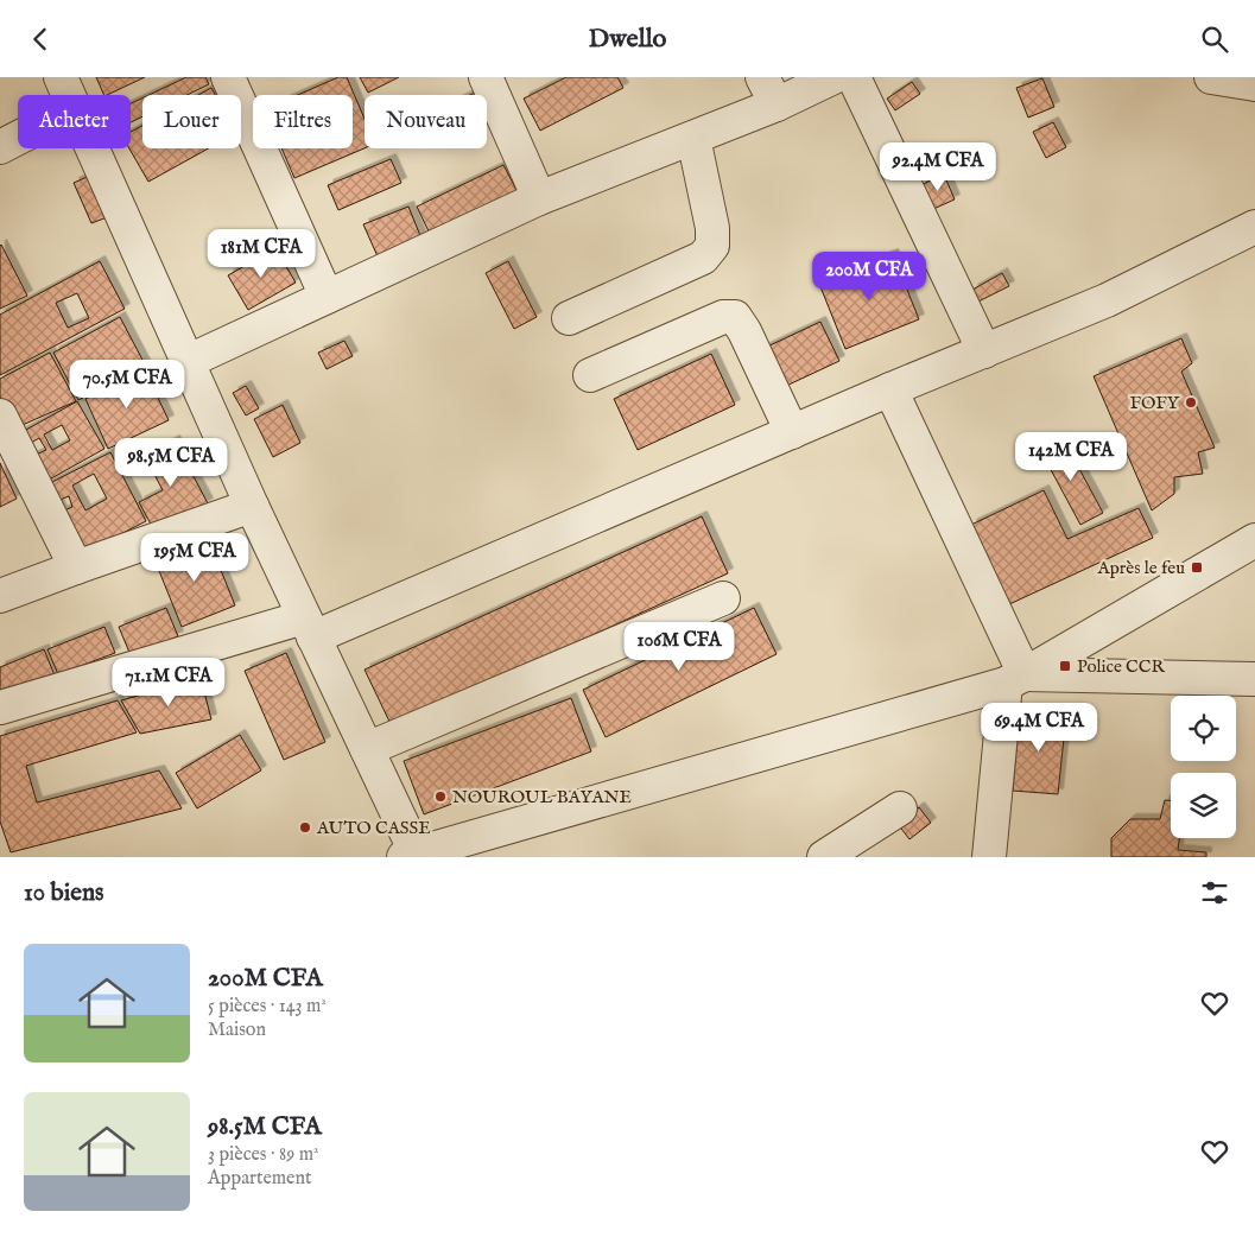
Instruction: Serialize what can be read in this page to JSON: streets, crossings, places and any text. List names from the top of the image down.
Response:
{
  "places": {
    "other": ["FOFY", "NOUROUL BAYANE", "AUTO CASSE"],
    "transit": ["Après le feu", "Police CCR"]
  },
  "page": {
    "header": "Dwello",
    "chip": [
      "Acheter",
      "Louer",
      "Filtres",
      "Nouveau"
    ],
    "price": [
      "92.4M CFA",
      "181M CFA",
      "200M CFA",
      "70.5M CFA",
      "142M CFA",
      "98.5M CFA",
      "195M CFA",
      "106M CFA",
      "71.1M CFA",
      "69.4M CFA"
    ],
    "heading": "10 biens",
    "list": [
      {
        "name": "200M CFA",
        "note": "5 pièces · 143 m² · Maison"
      },
      {
        "name": "98.5M CFA",
        "note": "3 pièces · 89 m² · Appartement"
      }
    ]
  }
}
